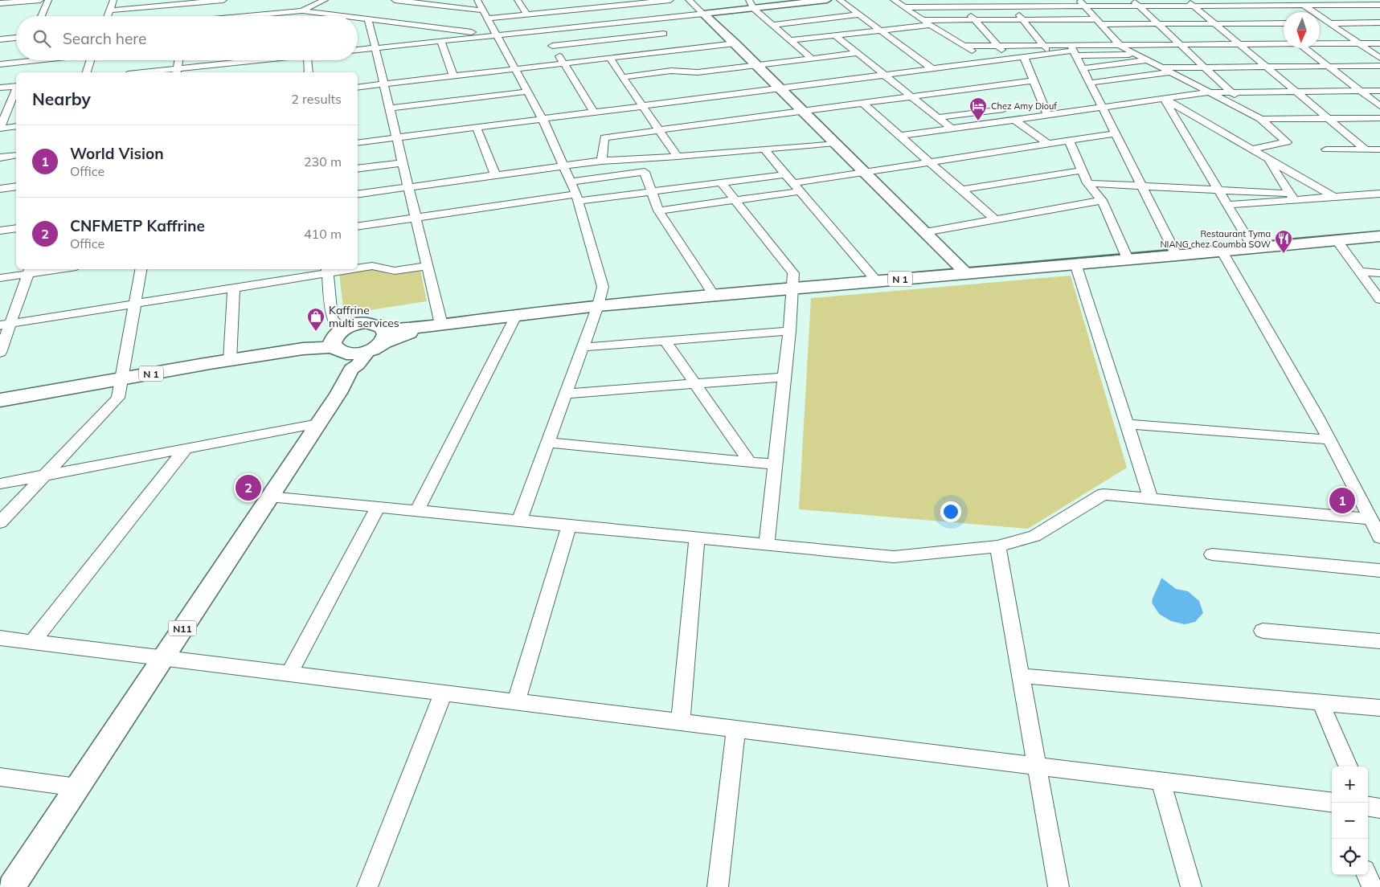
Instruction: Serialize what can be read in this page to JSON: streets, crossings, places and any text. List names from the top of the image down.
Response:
{
  "streets": {
    "highway": ["N 1"],
    "main road": ["N11"]
  },
  "crossings": [
    ["N 1", "N11"]
  ],
  "places": {
    "hotel": ["Chez Amy Diouf"],
    "restaurant": ["Restaurant Tyma NIANG chez Coumba SOW"],
    "shop": ["Kaffrine multi services"]
  },
  "north": "bottom",
  "page": {
    "search": "Search here",
    "heading": ["Nearby", "2 results"],
    "list": [
      {
        "mark": "1",
        "name": "World Vision",
        "note": "Office",
        "value": "230 m"
      },
      {
        "mark": "2",
        "name": "CNFMETP Kaffrine",
        "note": "Office",
        "value": "410 m"
      }
    ],
    "pins": ["2", "1"],
    "map_buttons": ["+", "−"]
  }
}
